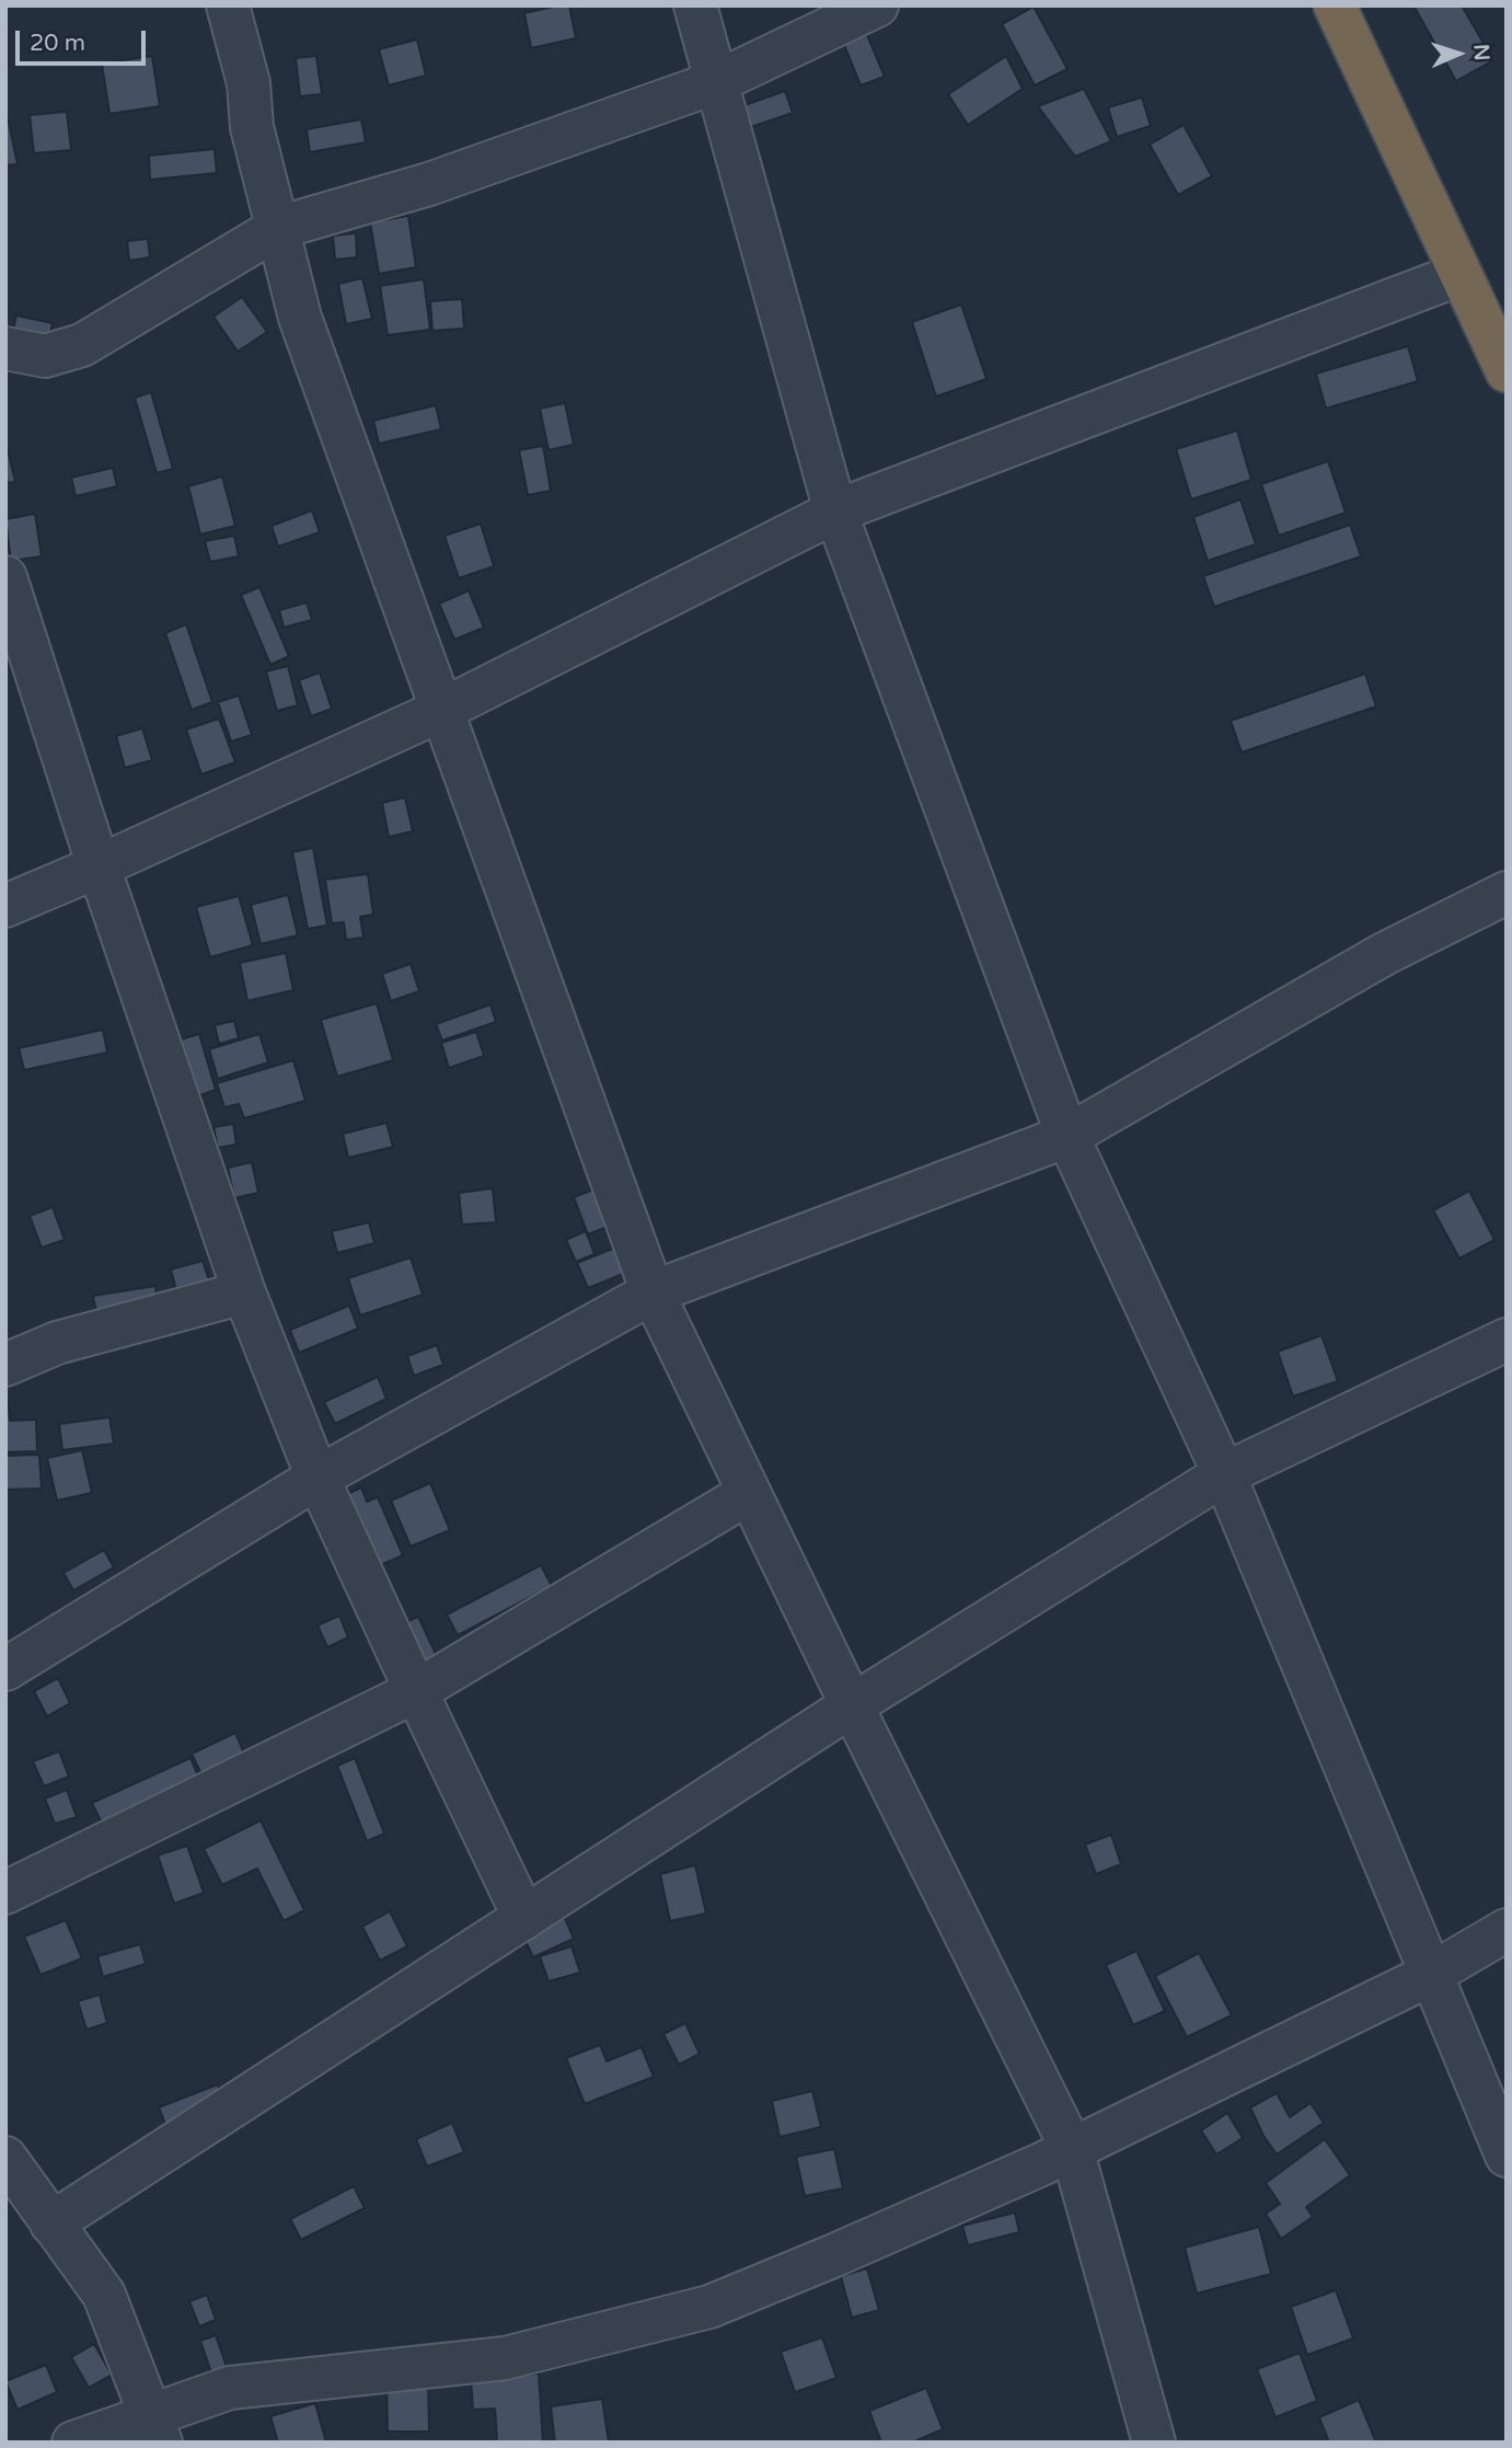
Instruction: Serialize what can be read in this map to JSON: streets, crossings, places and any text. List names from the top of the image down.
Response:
{
  "scale_bar": "20 m",
  "north": "right"
}
